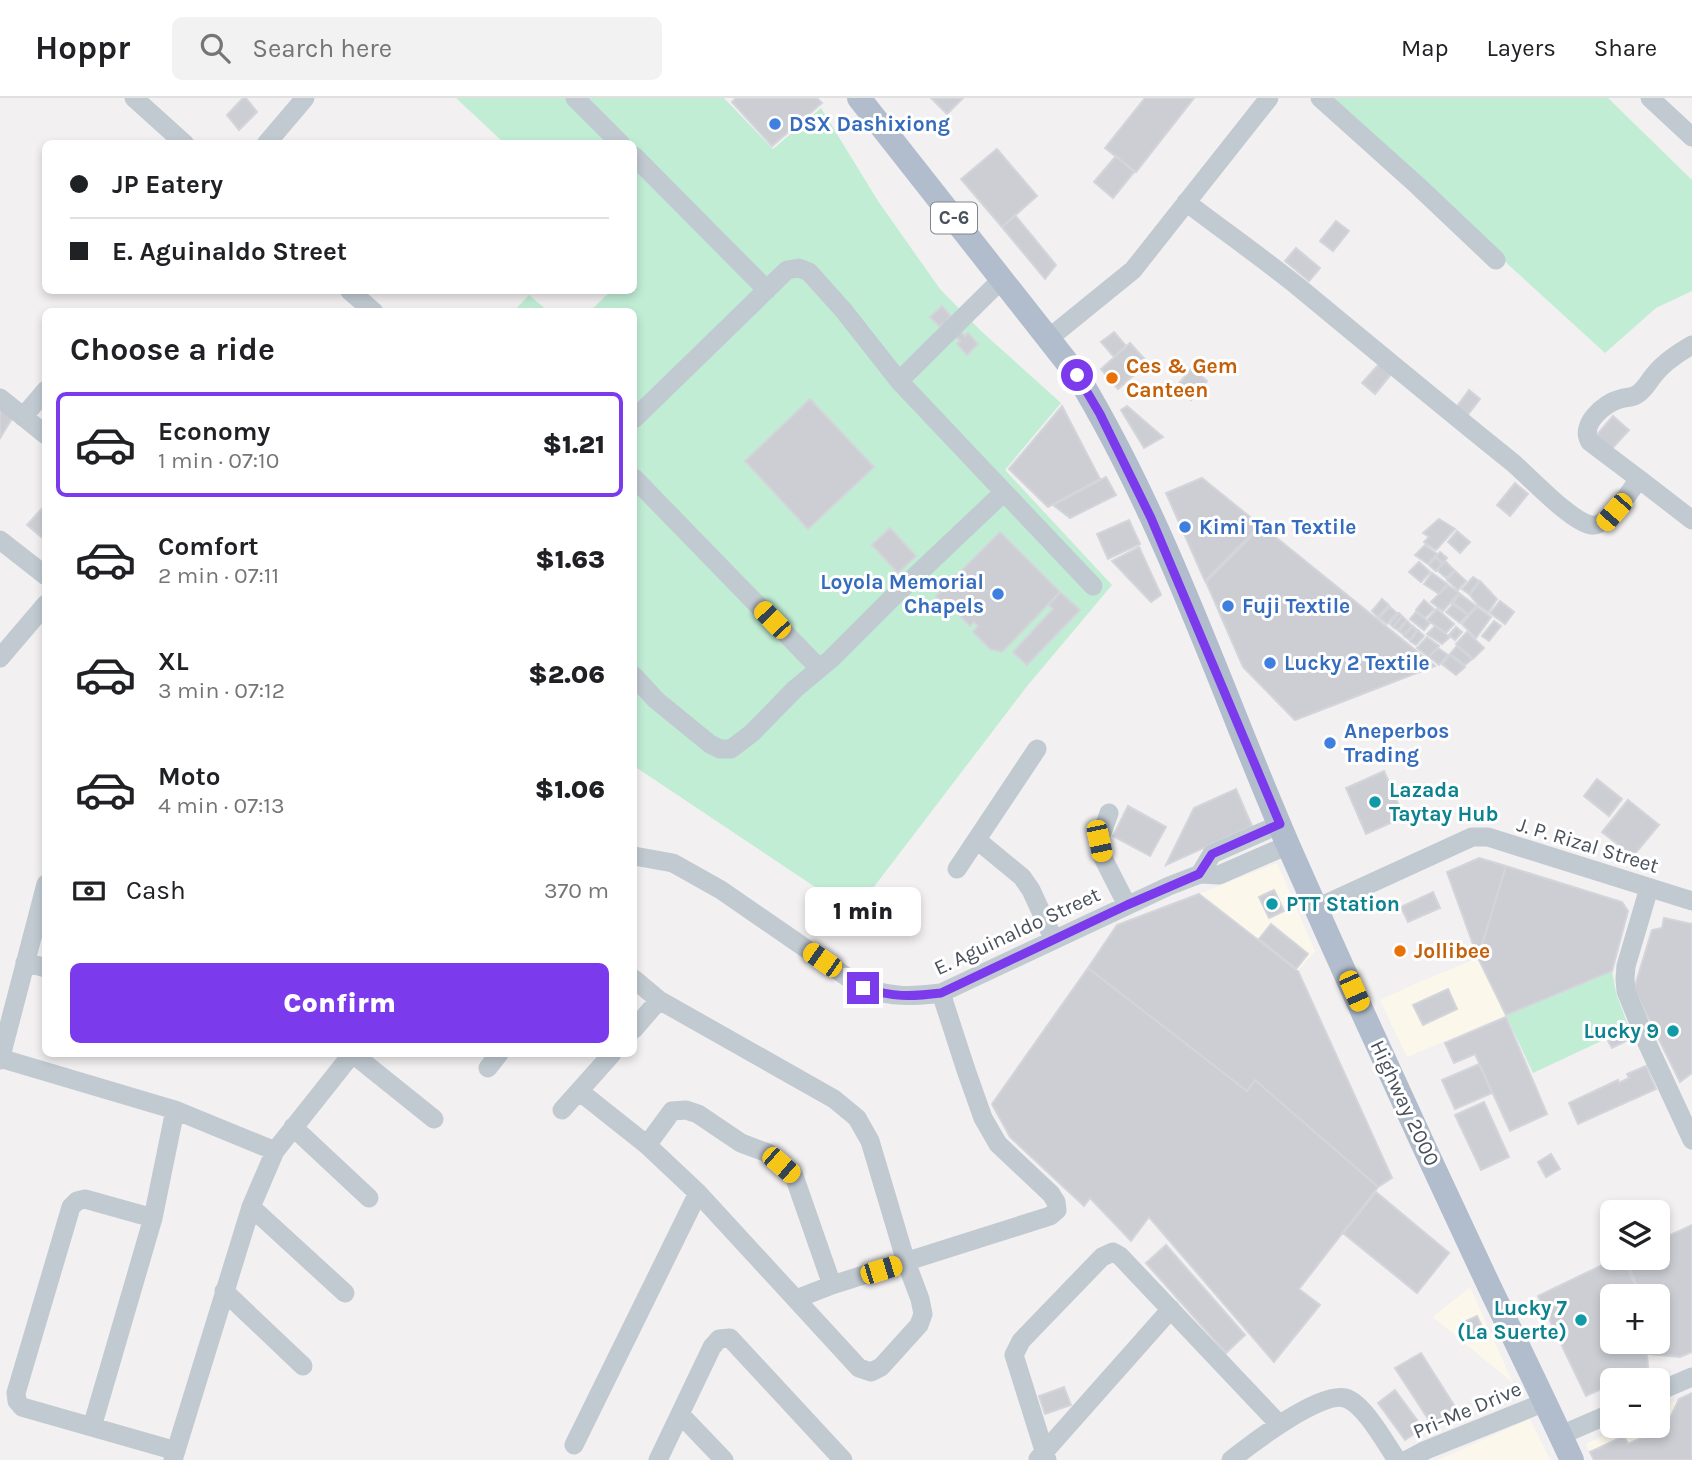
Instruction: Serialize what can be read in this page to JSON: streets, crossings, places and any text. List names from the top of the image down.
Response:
{
  "streets": {
    "main road": ["C-6", "Highway 2000"],
    "street": ["J. P. Rizal Street", "E. Aguinaldo Street", "Pri-Me Drive"]
  },
  "crossings": [
    ["J. P. Rizal Street", "Highway 2000"],
    ["E. Aguinaldo Street", "Highway 2000"],
    ["Highway 2000", "Pri-Me Drive"]
  ],
  "places": [
    "DSX Dashixiong",
    "Ces & Gem Canteen",
    "Kimi Tan Textile",
    "Loyola Memorial Chapels",
    "Fuji Textile",
    "Lucky 2 Textile",
    "Aneperbos Trading",
    "Lazada Taytay Hub",
    "PTT Station",
    "Jollibee",
    "Lucky 9",
    "Lucky 7 (La Suerte)"
  ],
  "page": {
    "header": "Hoppr",
    "search": "Search here",
    "nav": ["Map", "Layers", "Share"],
    "banner": ["JP Eatery", "E. Aguinaldo Street"],
    "heading": "Choose a ride",
    "list": [
      {
        "name": "Economy",
        "note": "1 min · 07:10",
        "value": "$1.21"
      },
      {
        "name": "Comfort",
        "note": "2 min · 07:11",
        "value": "$1.63"
      },
      {
        "name": "XL",
        "note": "3 min · 07:12",
        "value": "$2.06"
      },
      {
        "name": "Moto",
        "note": "4 min · 07:13",
        "value": "$1.06"
      }
    ],
    "pay": ["Cash", "370 m"],
    "bubble": "1 min",
    "buttons": "Confirm",
    "map_buttons": ["+", "−"]
  }
}
